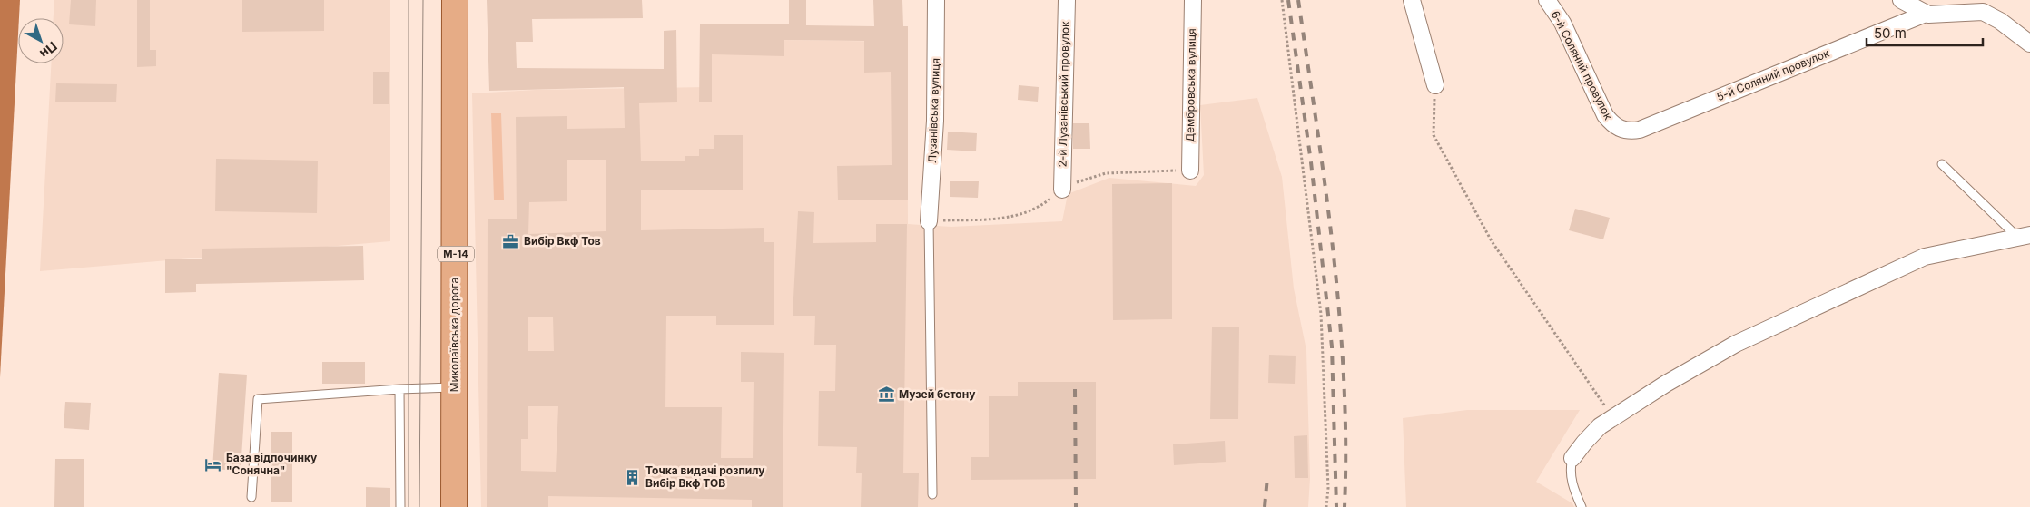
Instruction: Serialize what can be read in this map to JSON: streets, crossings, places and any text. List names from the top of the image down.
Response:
{
  "streets": {
    "main road": ["М-14", "Миколаївська дорога"],
    "street": [
      "6-й Соляний провулок",
      "5-й Соляний провулок",
      "Дембровська вулиця",
      "2-й Лузанівський провулок",
      "Лузанівська вулиця"
    ]
  },
  "crossings": [
    ["6-й Соляний провулок", "5-й Соляний провулок"]
  ],
  "places": {
    "office": ["Вибір Вкф Тов"],
    "museum": ["Музей бетону"],
    "hotel": ["База відпочинку \"Сонячна\""],
    "building": ["Точка видачі розпилу Вибір Вкф ТОВ"]
  },
  "scale_bar": "50 m",
  "north": "bottom right"
}
